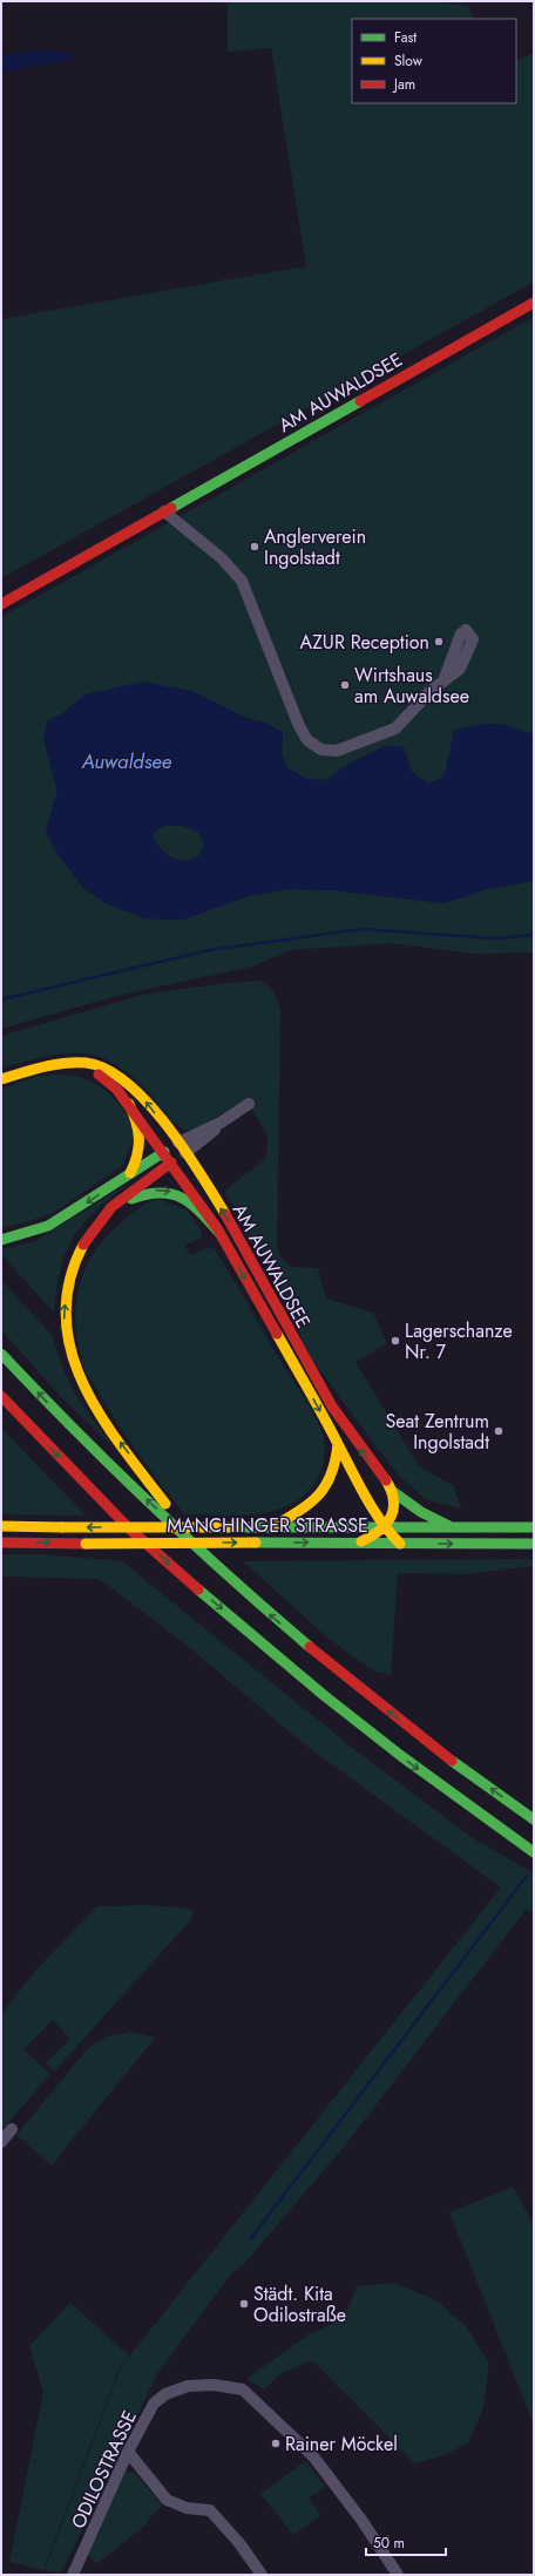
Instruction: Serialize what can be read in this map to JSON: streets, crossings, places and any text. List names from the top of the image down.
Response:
{
  "streets": {
    "main road": ["AM AUWALDSEE", "MANCHINGER STRASSE"],
    "street": ["ODILOSTRASSE"]
  },
  "crossings": [
    ["AM AUWALDSEE", "MANCHINGER STRASSE"]
  ],
  "water": ["Auwaldsee"],
  "places": [
    "Anglerverein Ingolstadt",
    "AZUR Reception",
    "Wirtshaus am Auwaldsee",
    "Lagerschanze Nr. 7",
    "Seat Zentrum Ingolstadt",
    "Städt. Kita Odilostraße",
    "Rainer Möckel"
  ],
  "legend": ["Fast", "Slow", "Jam"],
  "scale_bar": "50 m"
}
